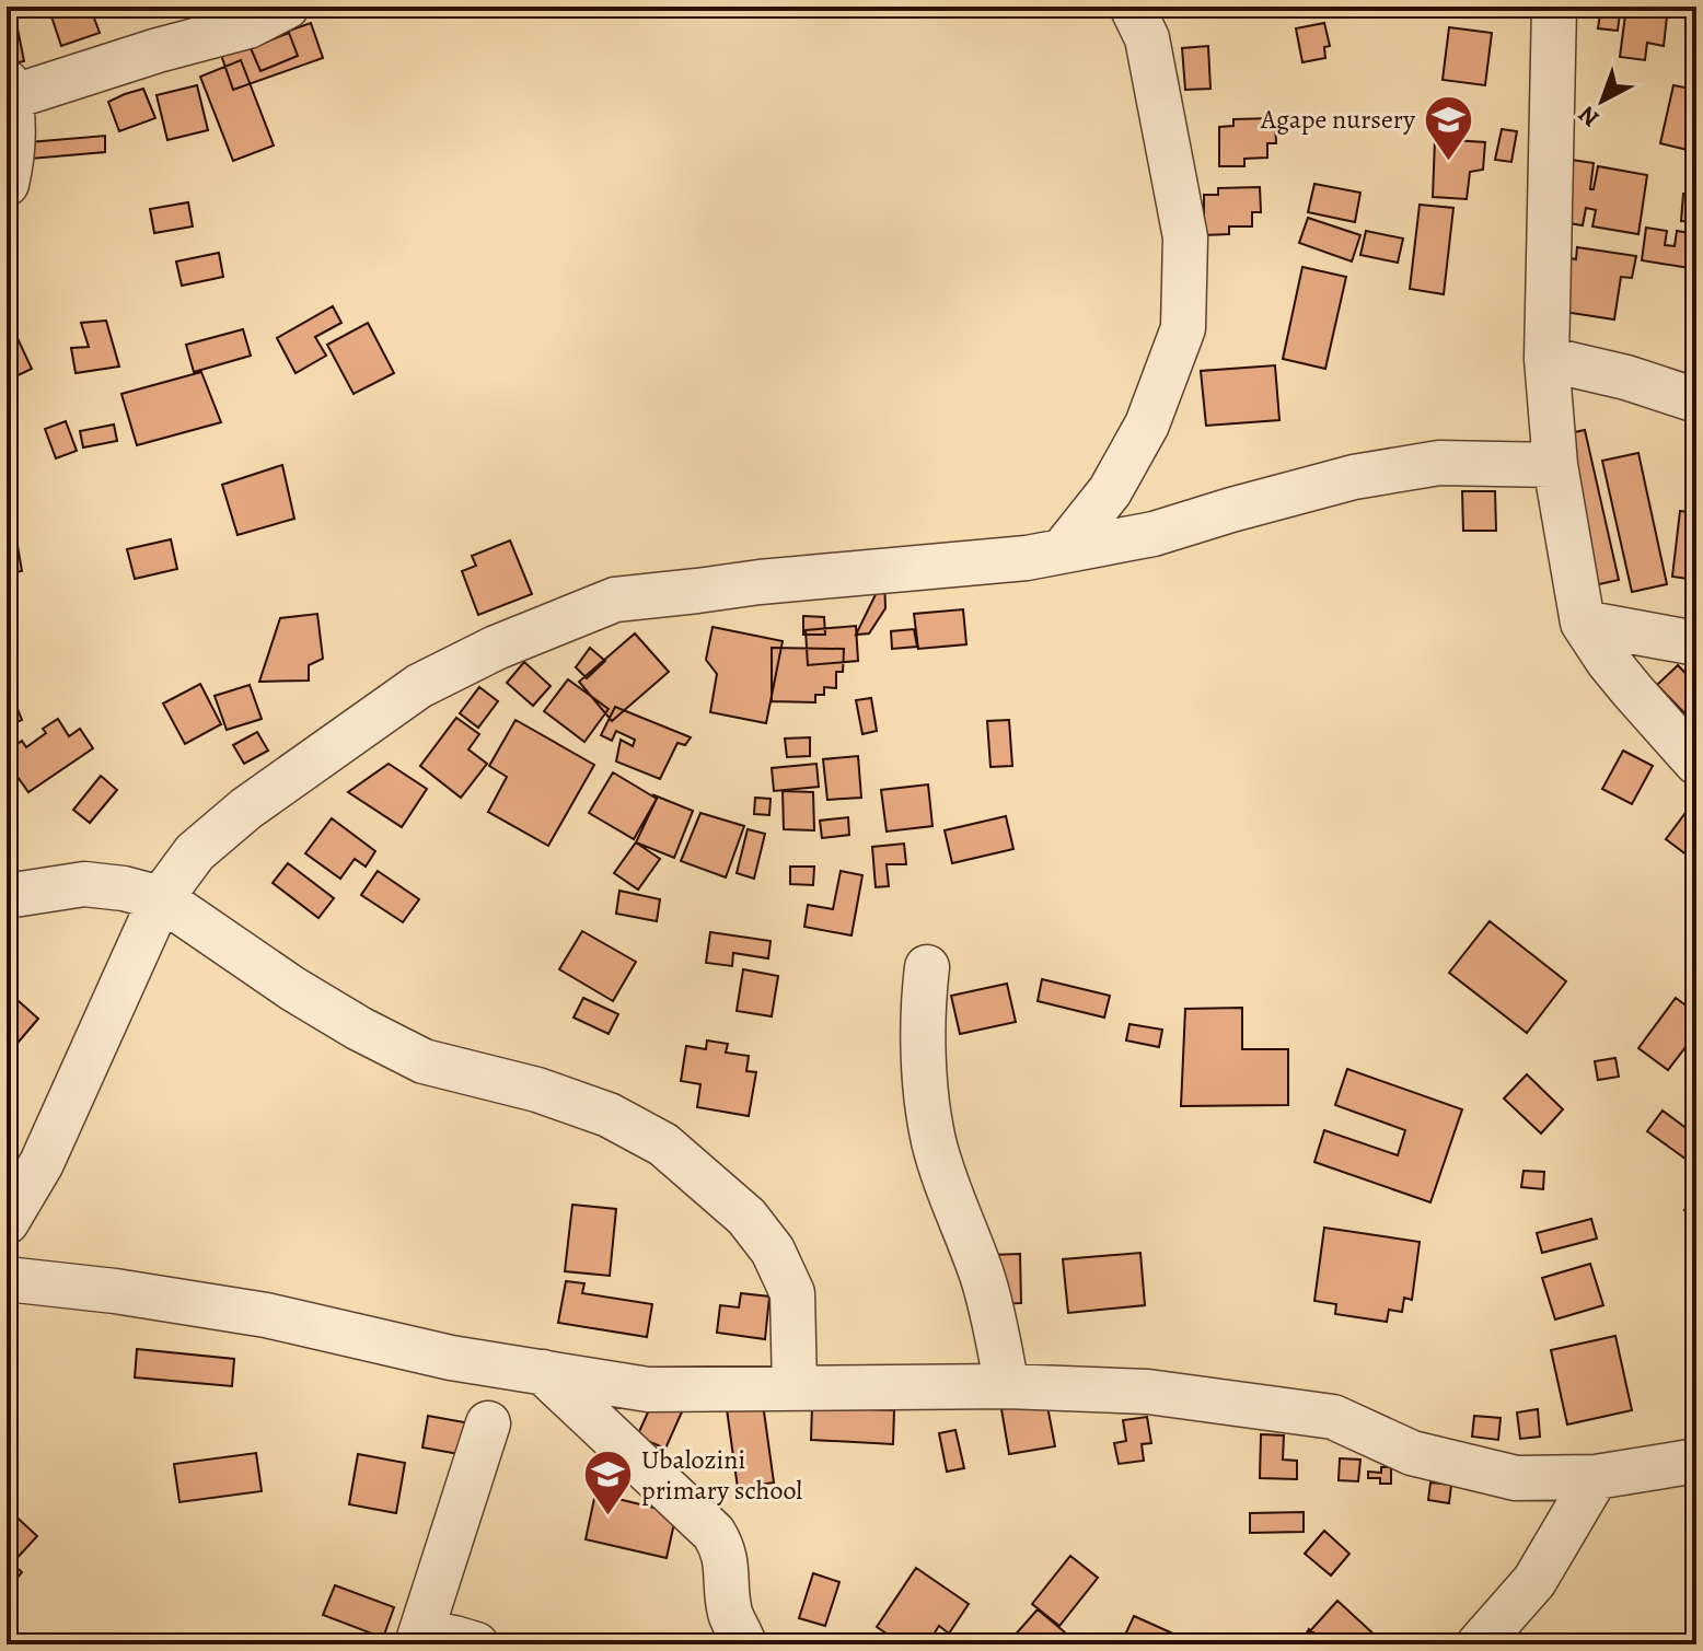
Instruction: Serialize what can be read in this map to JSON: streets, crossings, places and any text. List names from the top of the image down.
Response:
{
  "places": {
    "school or university": ["Agape nursery", "Ubalozini primary school"]
  },
  "north": "bottom left"
}
